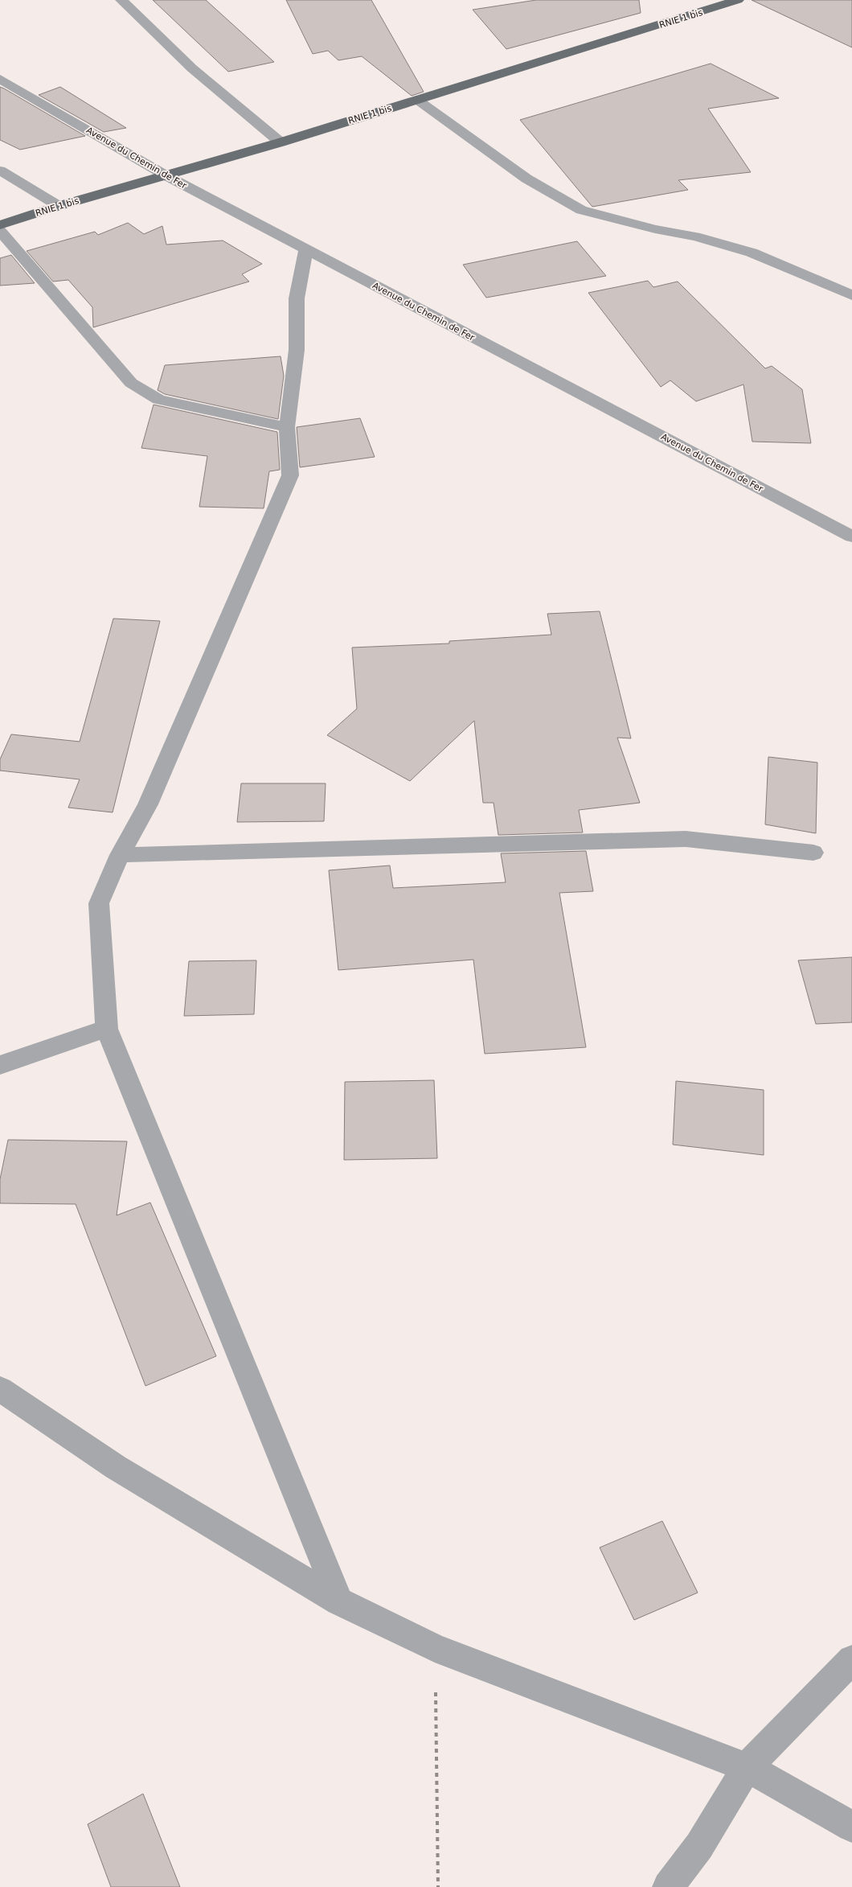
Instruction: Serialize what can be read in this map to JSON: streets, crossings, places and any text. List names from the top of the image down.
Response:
{
  "streets": {
    "main road": ["RNIE 1 bis"],
    "street": ["Avenue du Chemin de Fer"]
  },
  "crossings": [
    ["RNIE 1 bis", "Avenue du Chemin de Fer"]
  ]
}
